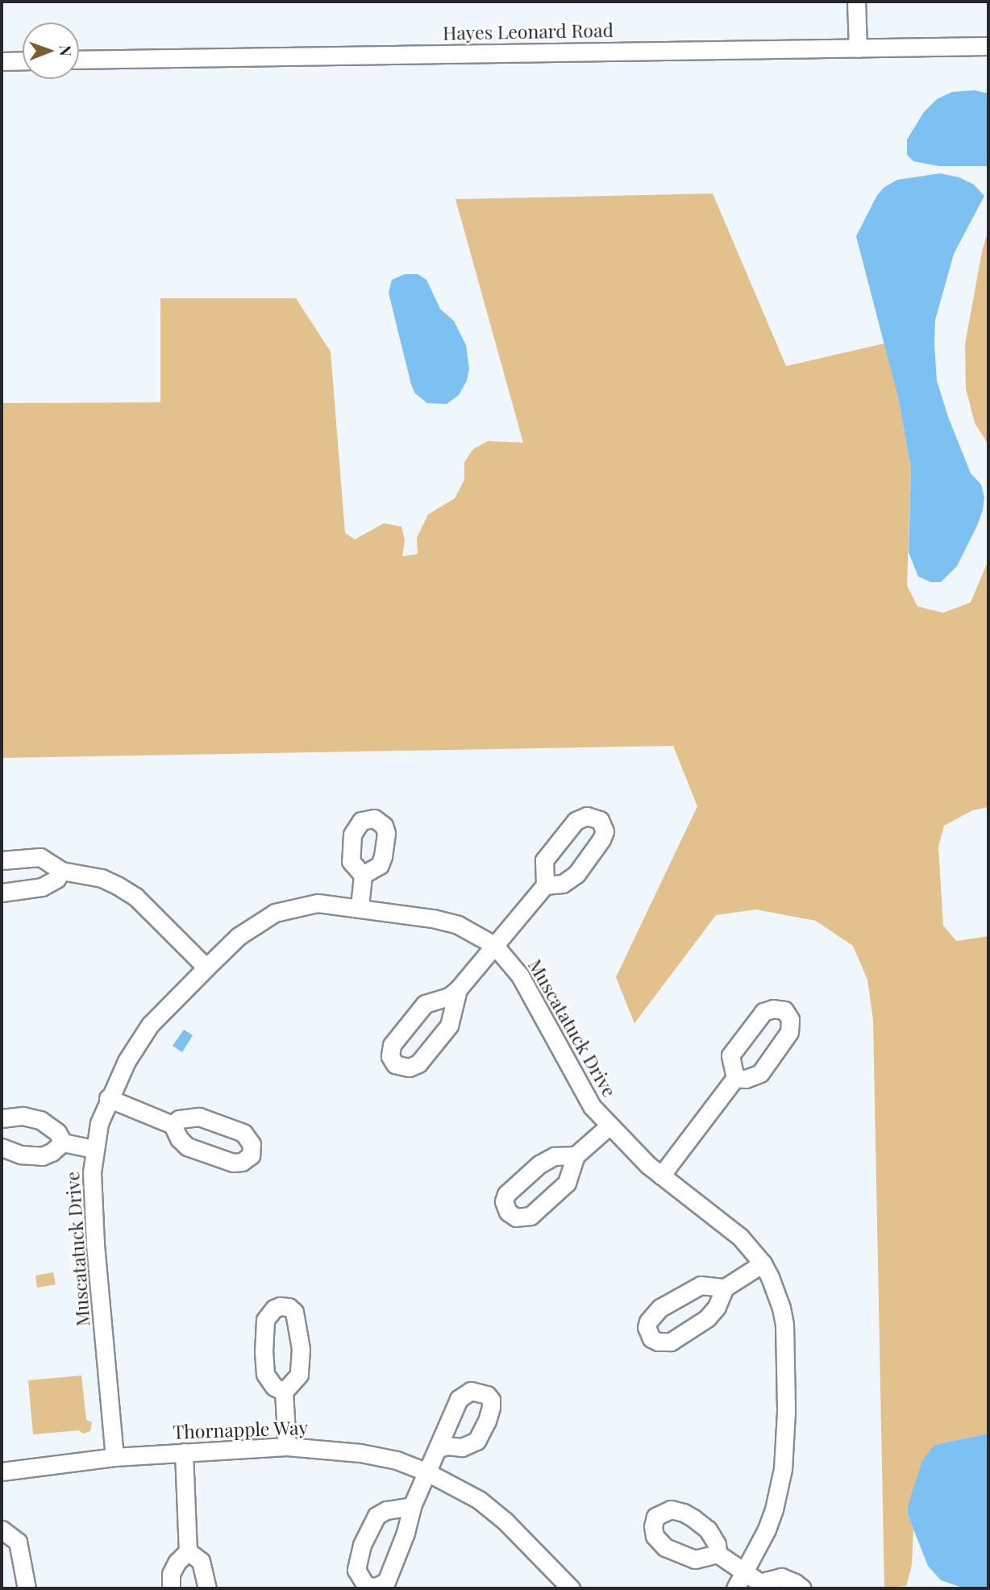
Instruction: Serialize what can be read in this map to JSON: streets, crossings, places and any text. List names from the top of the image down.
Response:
{
  "streets": {
    "street": ["Hayes Leonard Road", "Muscatatuck Drive", "Thornapple Way"]
  },
  "crossings": [
    ["Muscatatuck Drive", "Thornapple Way"]
  ],
  "north": "right"
}
